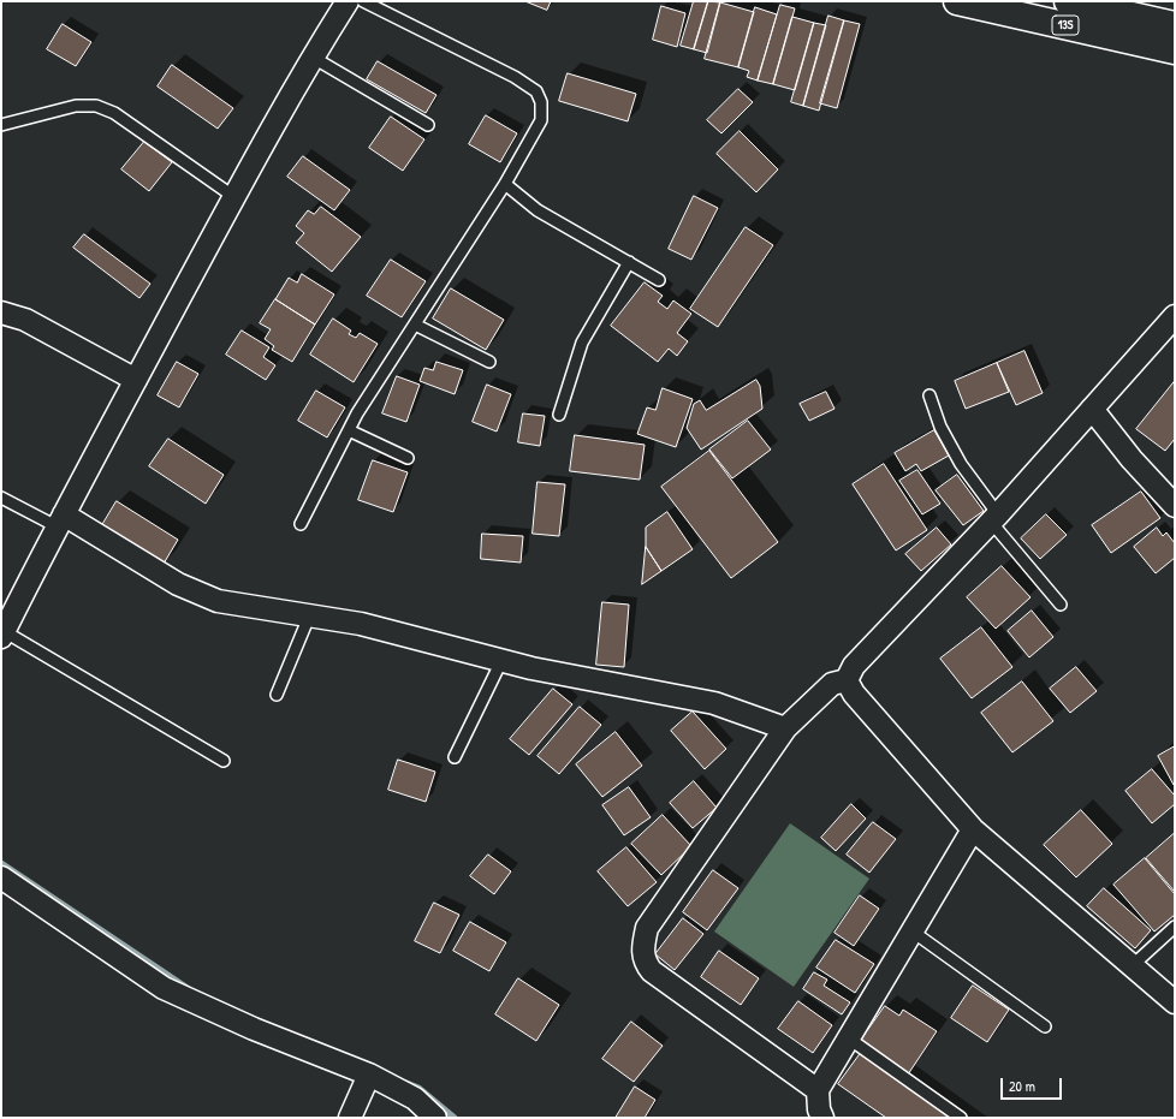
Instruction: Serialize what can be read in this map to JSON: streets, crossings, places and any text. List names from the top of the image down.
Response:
{
  "streets": {
    "highway": ["13S"]
  },
  "scale_bar": "20 m"
}
